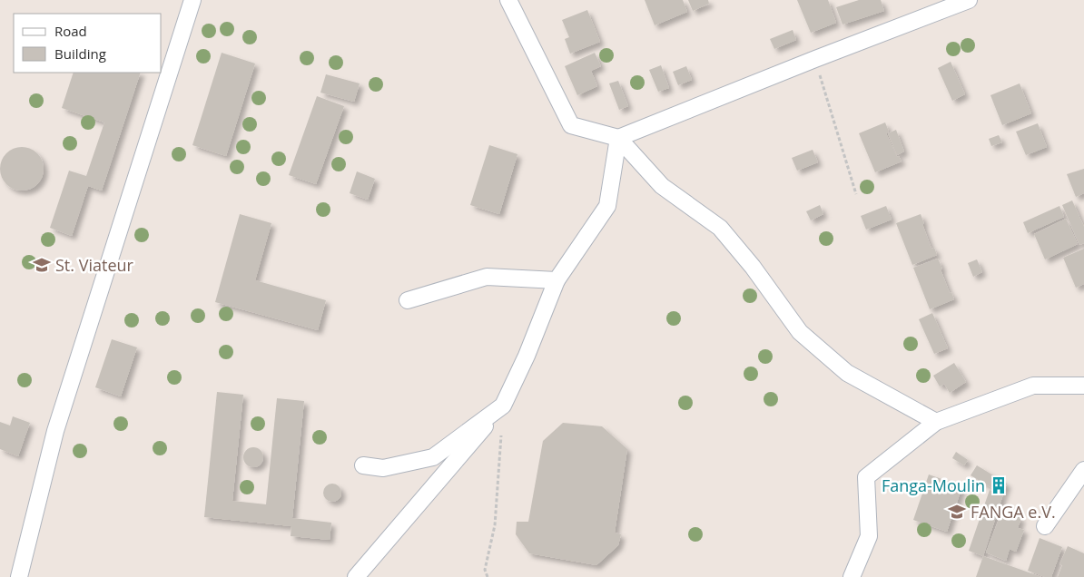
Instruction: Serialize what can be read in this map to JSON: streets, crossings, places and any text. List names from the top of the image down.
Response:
{
  "places": {
    "school or university": ["St. Viateur", "FANGA e.V."],
    "building": ["Fanga-Moulin"]
  },
  "legend": ["Road", "Building"]
}
